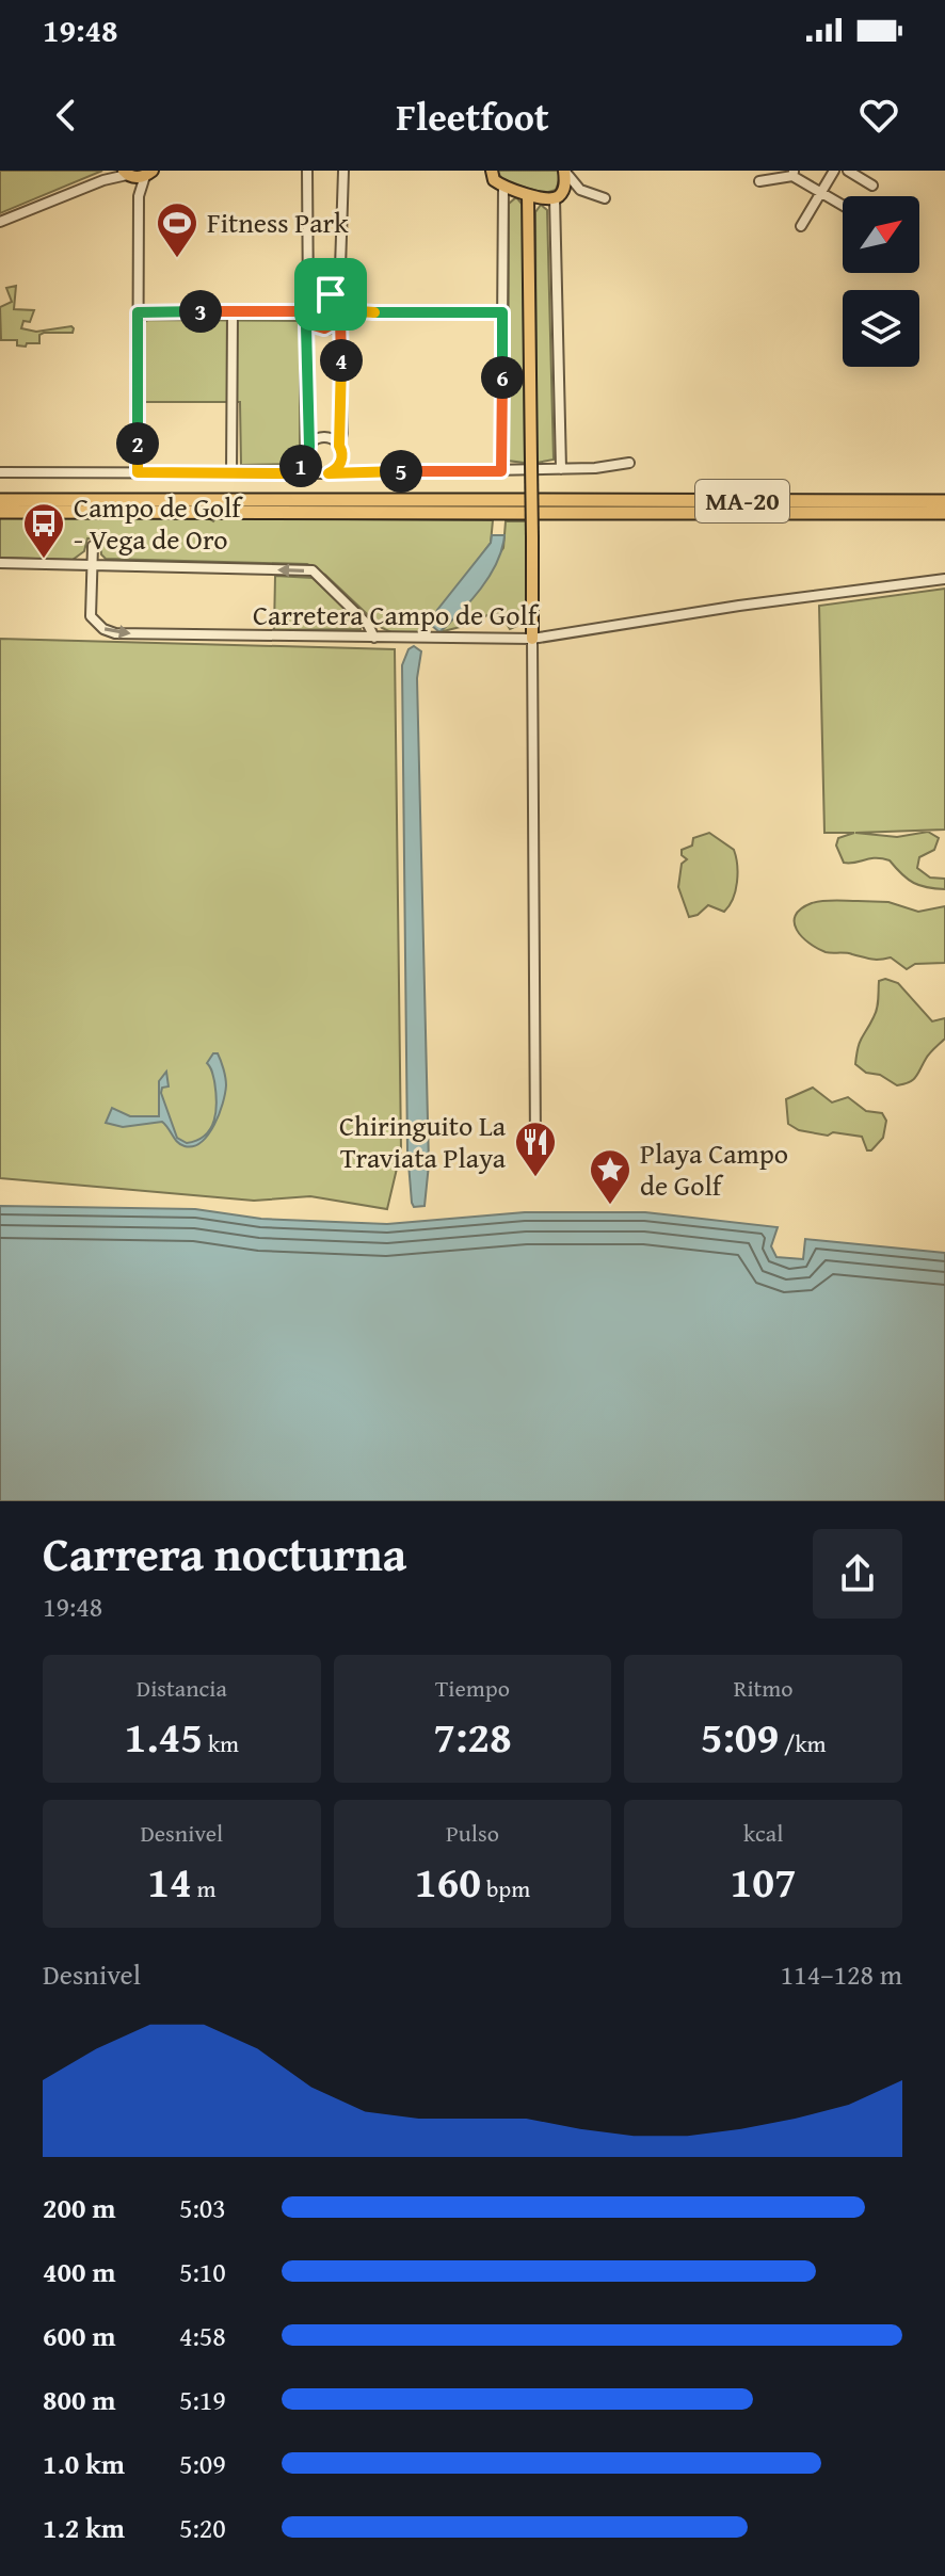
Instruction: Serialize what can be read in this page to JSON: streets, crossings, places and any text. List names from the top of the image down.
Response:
{
  "streets": {
    "highway": ["MA-20"],
    "street": ["Carretera Campo de Golf"]
  },
  "places": {
    "sports": ["Fitness Park"],
    "bus stop": ["Campo de Golf - Vega de Oro"],
    "restaurant": ["Chiringuito La Traviata Playa"],
    "place": ["Playa Campo de Golf"]
  },
  "north": "top right",
  "page": {
    "status": "19:48",
    "header": "Fleetfoot",
    "pins": [
      "3",
      "4",
      "6",
      "2",
      "1",
      "5"
    ],
    "heading": ["Carrera nocturna", "19:48"],
    "stats": [
      ["Distancia", "1.45 km"],
      ["Tiempo", "7:28"],
      ["Ritmo", "5:09 /km"],
      ["Desnivel", "14 m"],
      ["Pulso", "160 bpm"],
      ["kcal", "107"]
    ],
    "chart": ["Desnivel", "114–128 m"],
    "list": [
      {
        "name": "200 m",
        "note": "5:03"
      },
      {
        "name": "400 m",
        "note": "5:10"
      },
      {
        "name": "600 m",
        "note": "4:58"
      },
      {
        "name": "800 m",
        "note": "5:19"
      },
      {
        "name": "1.0 km",
        "note": "5:09"
      },
      {
        "name": "1.2 km",
        "note": "5:20"
      }
    ]
  }
}
